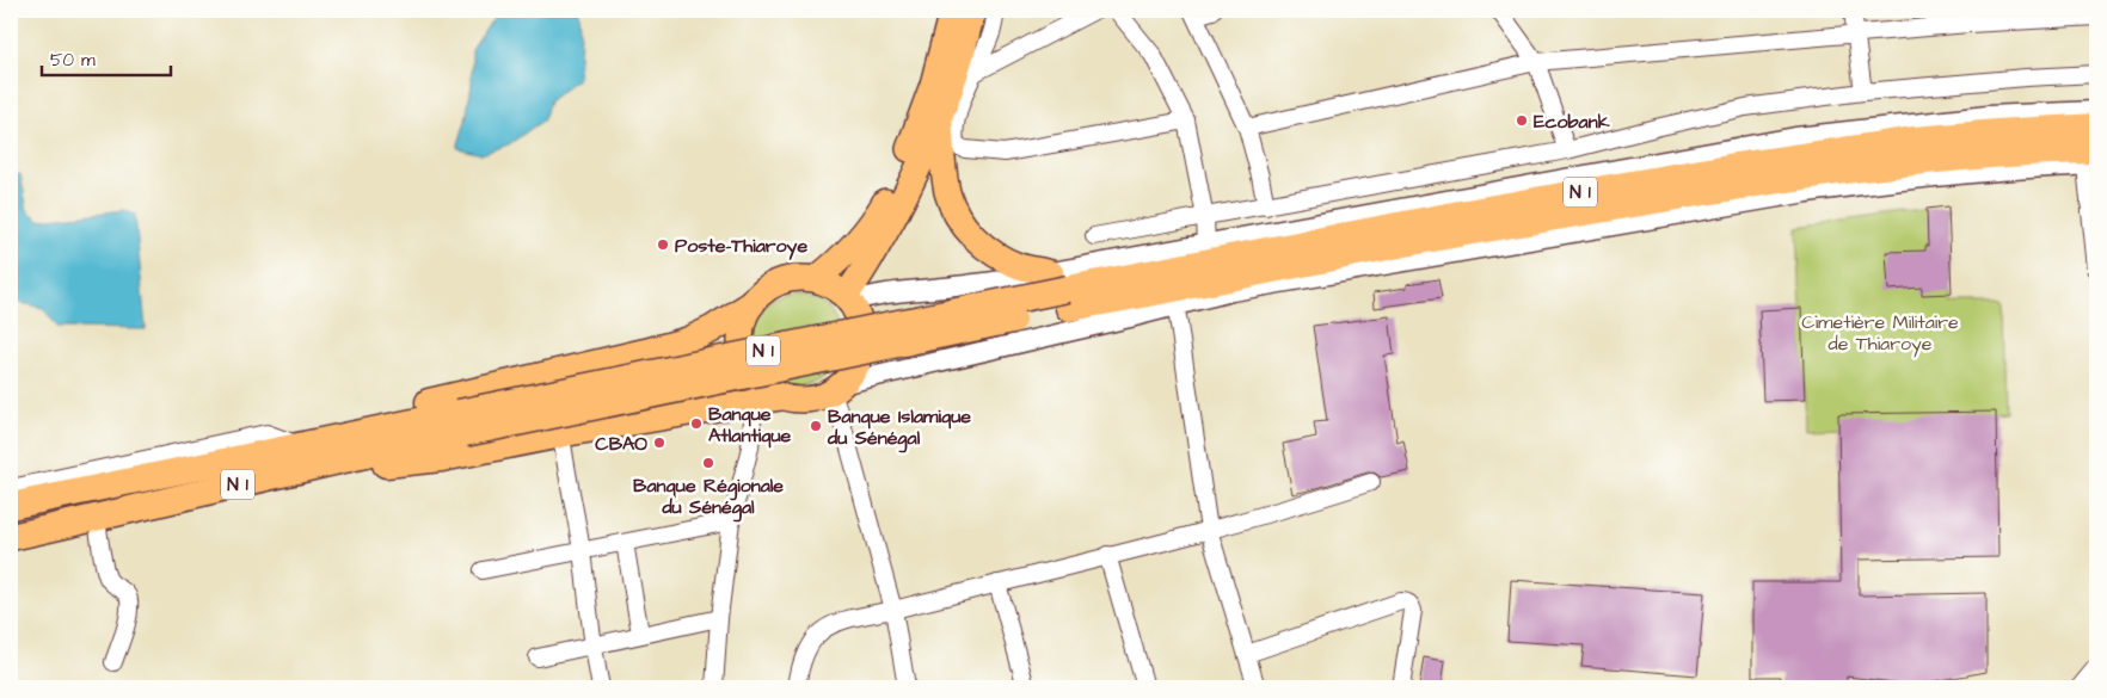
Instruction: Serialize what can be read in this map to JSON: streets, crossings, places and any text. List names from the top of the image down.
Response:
{
  "streets": {
    "highway": ["N 1"]
  },
  "parks": ["Cimetière Militaire de Thiaroye"],
  "places": [
    "Ecobank",
    "Poste-Thiaroye",
    "Banque Atlantique",
    "Banque Islamique du Sénégal",
    "CBAO",
    "Banque Régionale du Sénégal"
  ],
  "scale_bar": "50 m"
}
